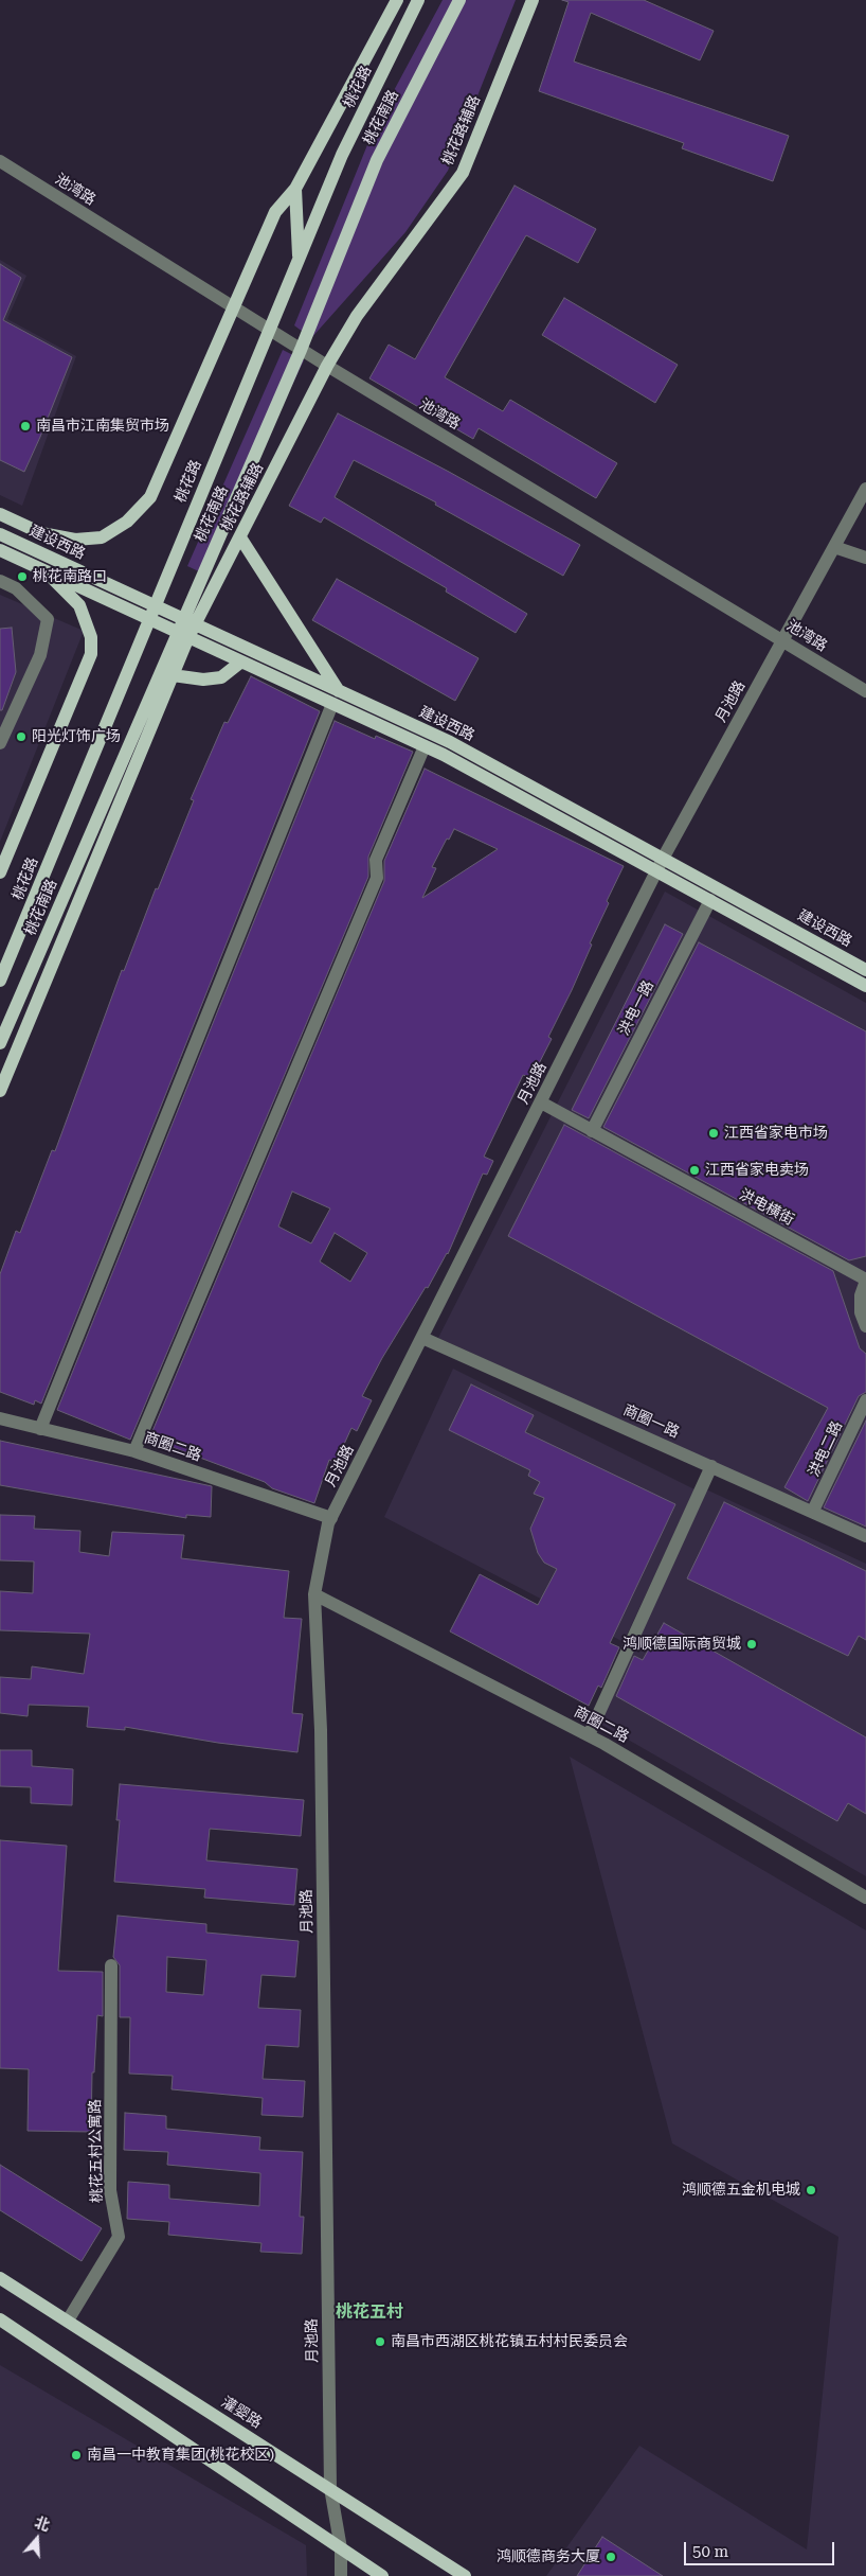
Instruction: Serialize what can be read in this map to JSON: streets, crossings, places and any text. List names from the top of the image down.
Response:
{
  "streets": {
    "main road": [
      "桃花路",
      "桃花南路",
      "桃花路辅路",
      "建设西路",
      "灌婴路"
    ],
    "street": [
      "池湾路",
      "月池路",
      "洪电一路",
      "洪电横街",
      "商圈一路",
      "商圈二路",
      "洪电二路",
      "桃花五村公寓路"
    ]
  },
  "crossings": [
    ["桃花路", "池湾路"],
    ["桃花路", "建设西路"],
    ["桃花南路", "桃花路辅路"],
    ["桃花南路", "池湾路"],
    ["桃花南路", "建设西路"],
    ["桃花路辅路", "池湾路"],
    ["桃花路辅路", "建设西路"],
    ["池湾路", "月池路"],
    ["建设西路", "月池路"],
    ["建设西路", "洪电一路"],
    ["月池路", "洪电横街"],
    ["月池路", "商圈一路"],
    ["月池路", "商圈二路"],
    ["月池路", "灌婴路"],
    ["洪电一路", "洪电横街"],
    ["商圈一路", "洪电二路"],
    ["桃花五村公寓路", "灌婴路"]
  ],
  "districts": ["桃花五村"],
  "places": [
    "南昌市江南集贸市场",
    "桃花南路口",
    "阳光灯饰广场",
    "江西省家电市场",
    "江西省家电卖场",
    "鸿顺德国际商贸城",
    "鸿顺德五金机电城",
    "南昌市西湖区桃花镇五村村民委员会",
    "南昌一中教育集团(桃花校区)",
    "鸿顺德商务大厦"
  ],
  "scale_bar": "50 m",
  "north": "top"
}
